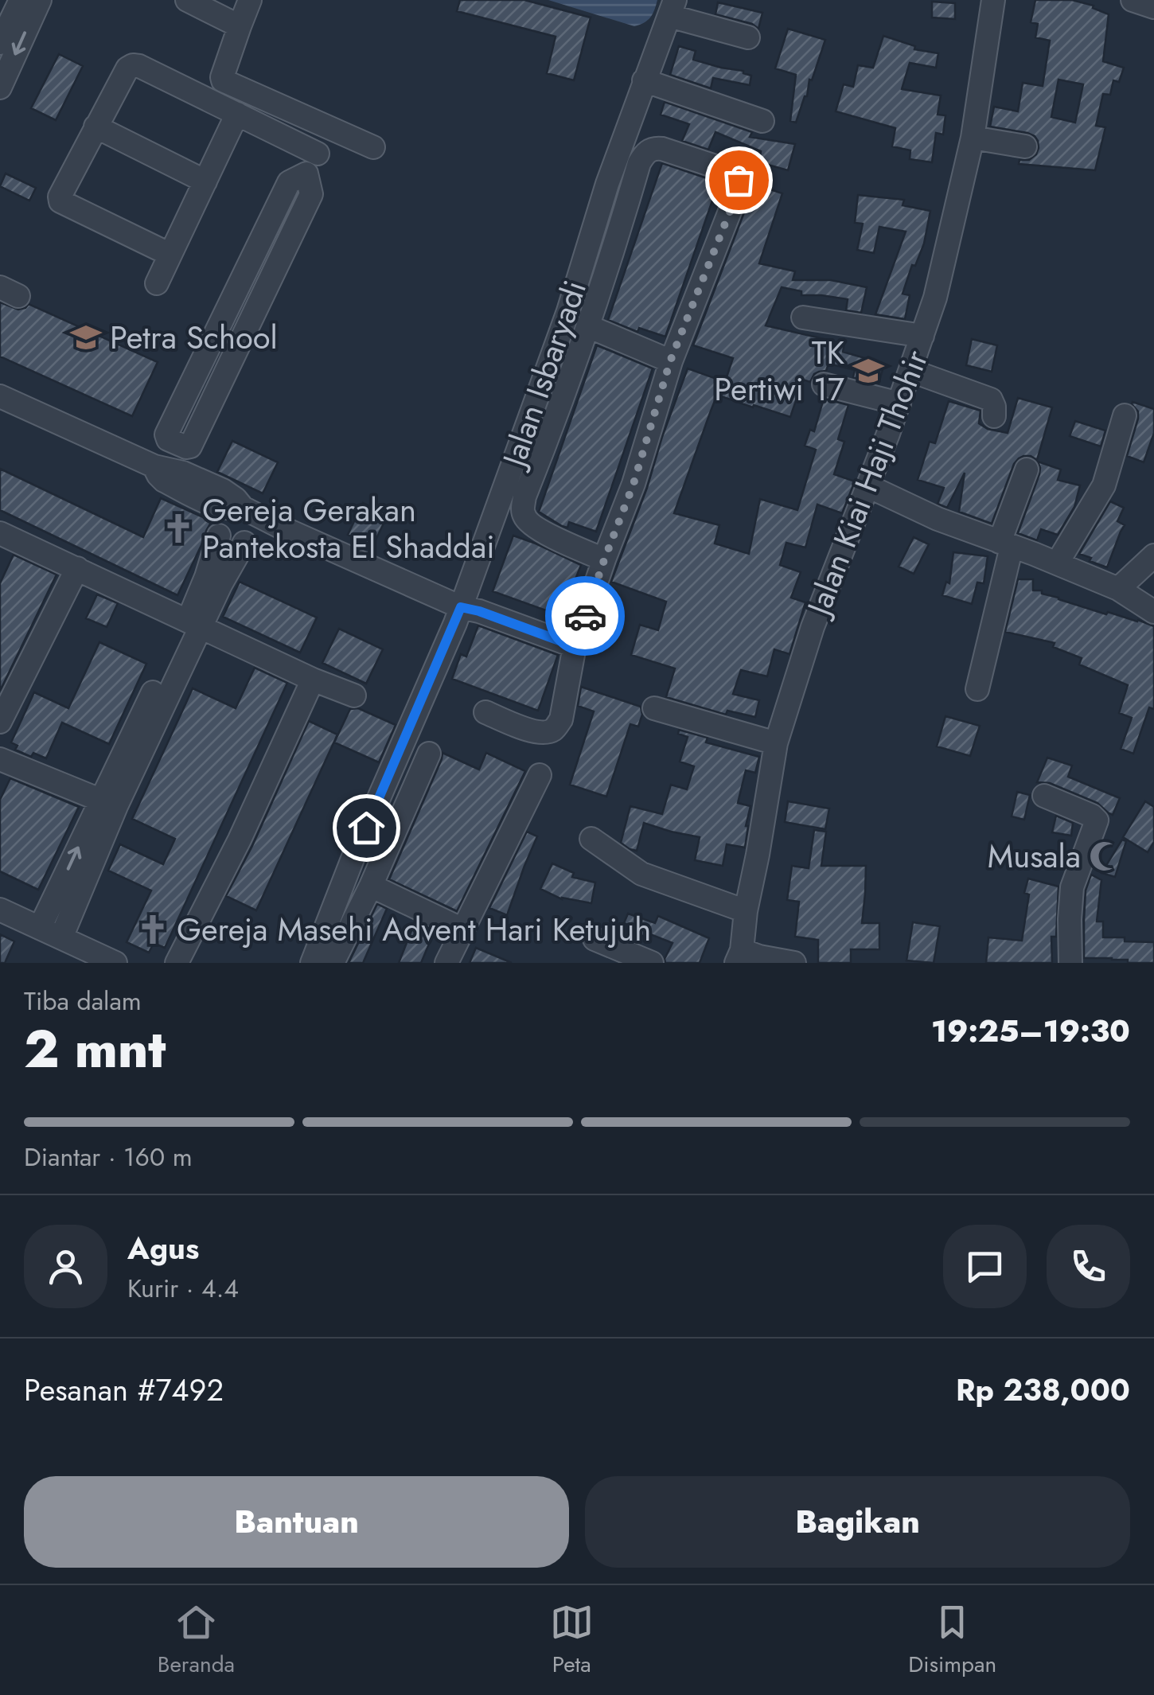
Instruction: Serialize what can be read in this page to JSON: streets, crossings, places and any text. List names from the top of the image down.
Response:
{
  "streets": {
    "street": ["Jalan Isbaryadi", "Jalan Kiai Haji Thohir"]
  },
  "places": {
    "school or university": ["Petra School", "TK Pertiwi 17"],
    "church": ["Gereja Gerakan Pantekosta El Shaddai", "Gereja Masehi Advent Hari Ketujuh"],
    "mosque": ["Musala"]
  },
  "page": {
    "heading": ["2 mnt", "Tiba dalam", "19:25–19:30"],
    "panel": [
      "Agus",
      "Kurir · 4.4",
      "Pesanan #7492",
      "Rp 238,000"
    ],
    "bar": "Diantar · 160 m",
    "buttons": ["Bantuan", "Bagikan"],
    "tabs": ["Beranda", "Peta", "Disimpan"]
  }
}
